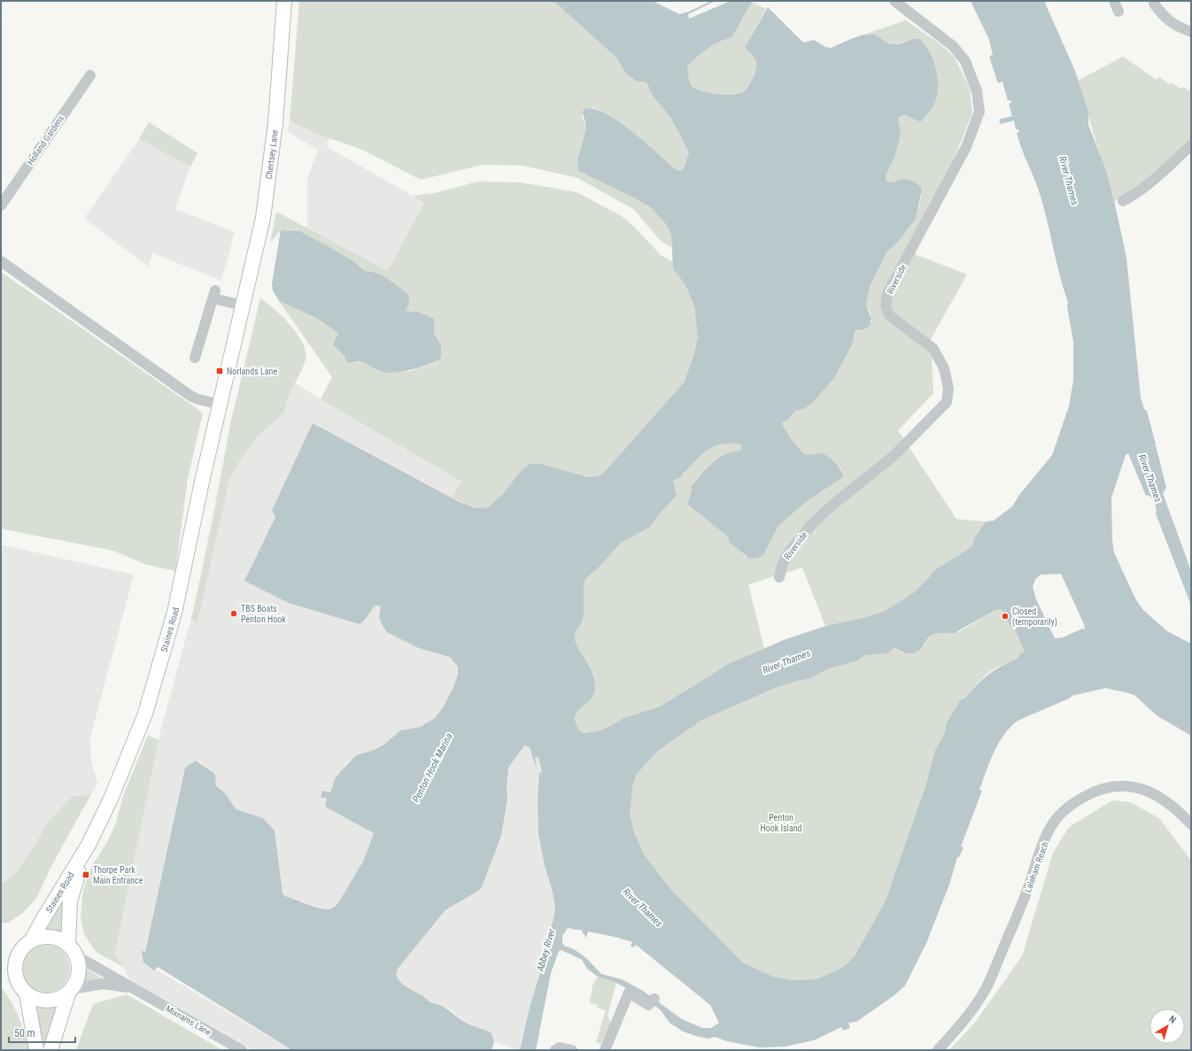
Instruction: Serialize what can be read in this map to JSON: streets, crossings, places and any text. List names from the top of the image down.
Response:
{
  "streets": {
    "main road": ["Chertsey Lane", "Staines Road"],
    "street": [
      "Holland Gardens",
      "Riverside",
      "Laleham Reach",
      "Mixnams Lane"
    ]
  },
  "crossings": [
    ["Chertsey Lane", "Staines Road"],
    ["Staines Road", "Mixnams Lane"]
  ],
  "water": ["River Thames", "Penton Hook Marina", "Abbey River"],
  "parks": ["Penton Hook Island"],
  "places": {
    "transit": ["Norlands Lane", "Thorpe Park Main Entrance"],
    "other": ["TBS Boats Penton Hook", "Closed (temporarily)"]
  },
  "scale_bar": "50 m",
  "north": "top right"
}
